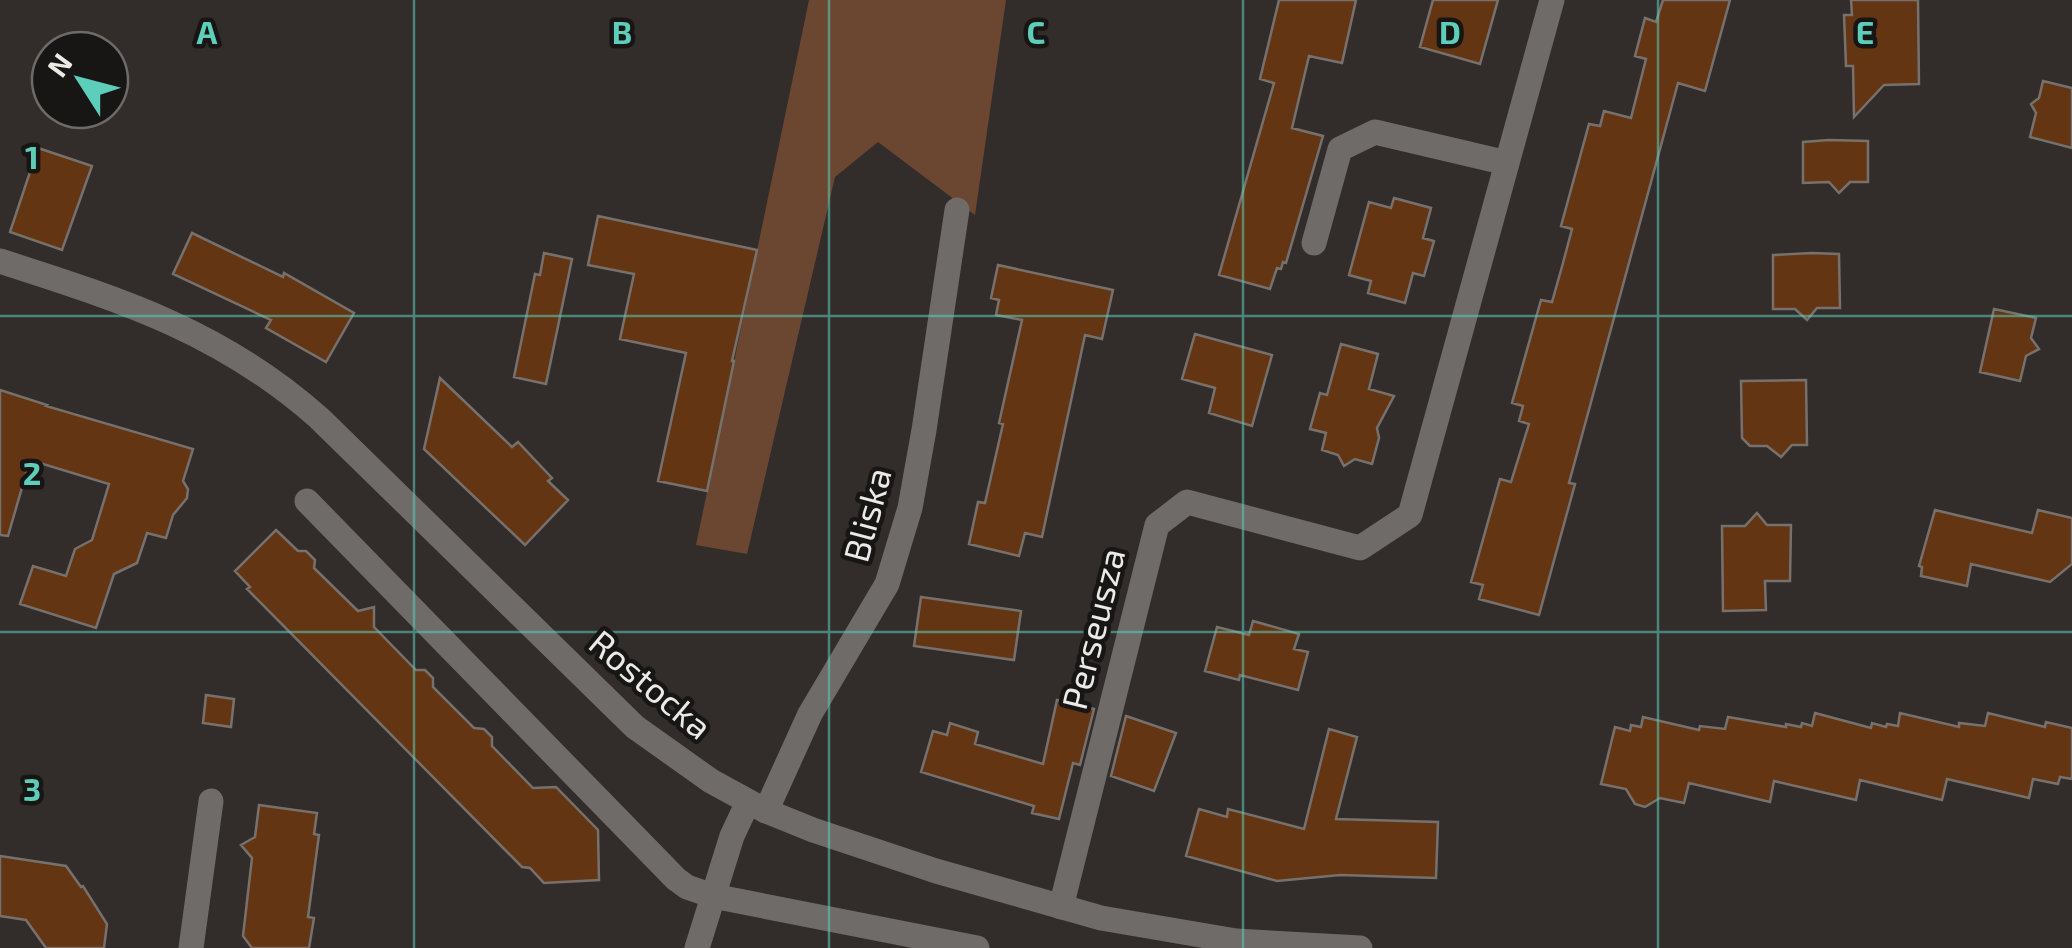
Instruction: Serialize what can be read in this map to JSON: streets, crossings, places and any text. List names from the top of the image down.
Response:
{
  "streets": {
    "street": ["Bliska", "Perseusza", "Rostocka"]
  },
  "crossings": [
    ["Bliska", "Rostocka"],
    ["Perseusza", "Rostocka"]
  ],
  "north": "top left",
  "grid": {
    "columns": [
      "A",
      "B",
      "C",
      "D",
      "E"
    ],
    "rows": ["1", "2", "3"]
  }
}
